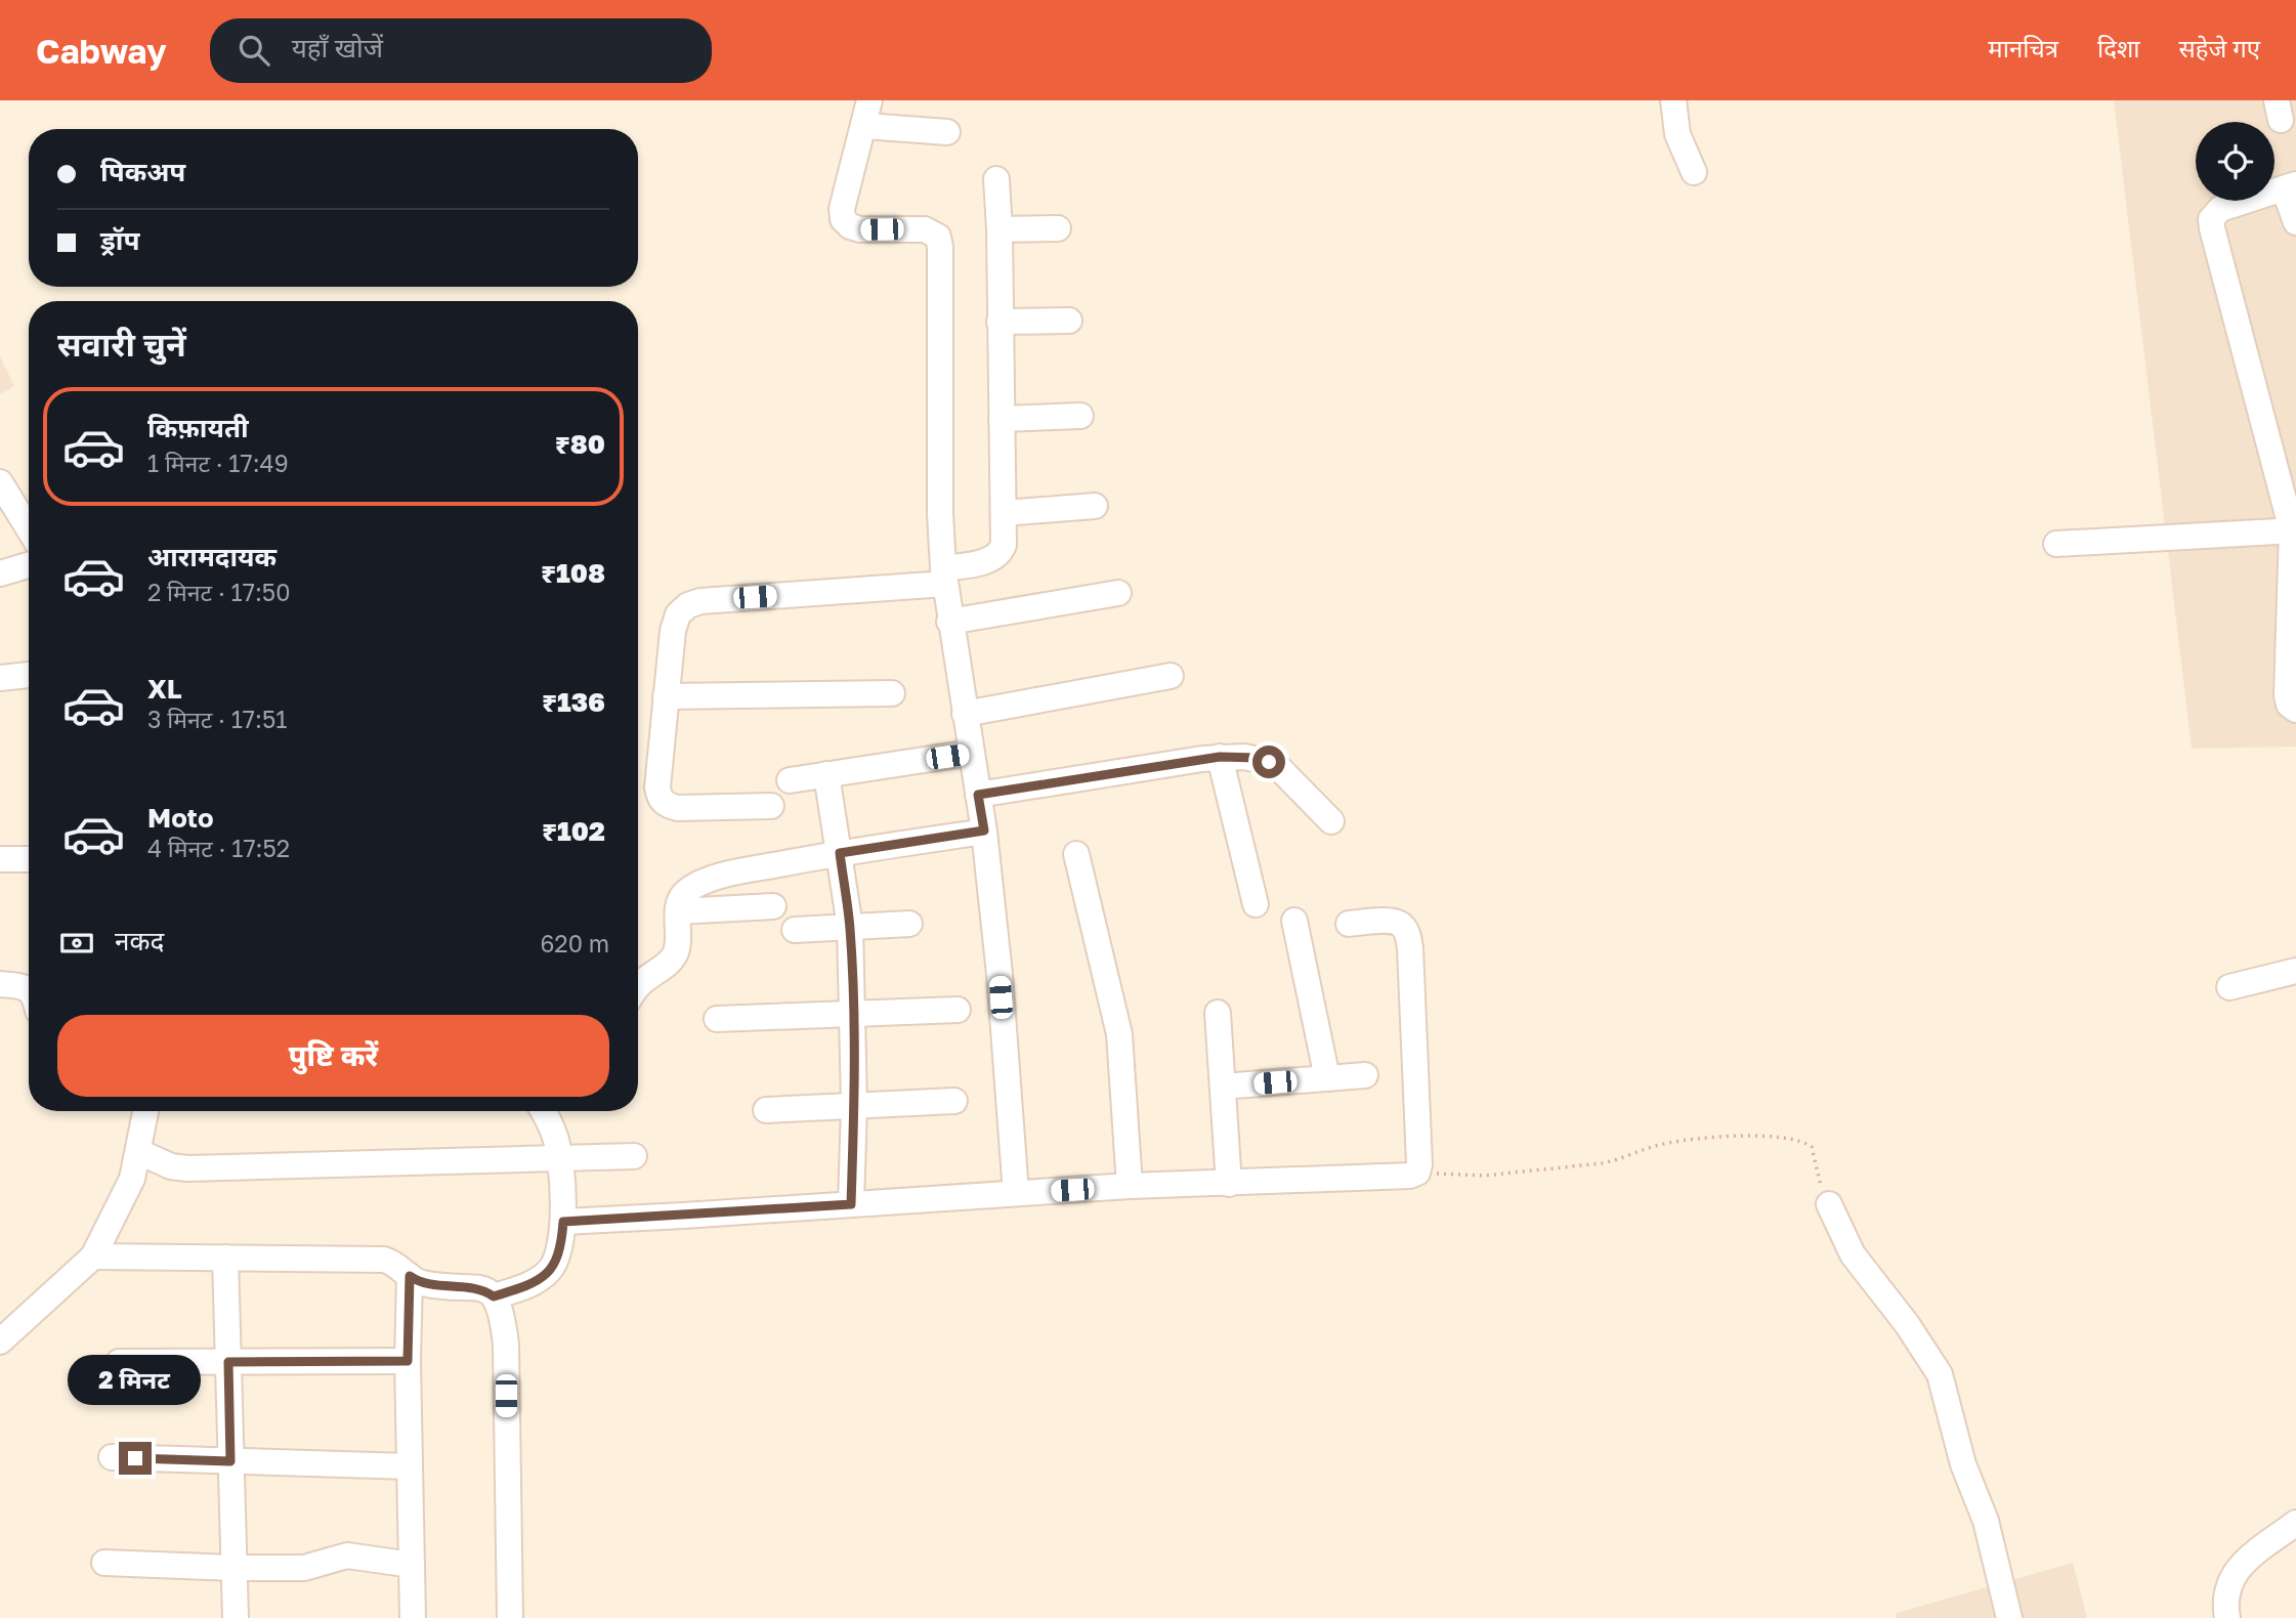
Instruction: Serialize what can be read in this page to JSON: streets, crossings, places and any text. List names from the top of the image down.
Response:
{
  "page": {
    "header": "Cabway",
    "search": "यहाँ खोजें",
    "nav": ["मानचित्र", "दिशा", "सहेजे गए"],
    "banner": ["पिकअप", "ड्रॉप"],
    "heading": "सवारी चुनें",
    "list": [
      {
        "name": "किफ़ायती",
        "note": "1 मिनट · 17:49",
        "value": "₹80"
      },
      {
        "name": "आरामदायक",
        "note": "2 मिनट · 17:50",
        "value": "₹108"
      },
      {
        "name": "XL",
        "note": "3 मिनट · 17:51",
        "value": "₹136"
      },
      {
        "name": "Moto",
        "note": "4 मिनट · 17:52",
        "value": "₹102"
      }
    ],
    "pay": ["नकद", "620 m"],
    "buttons": "पुष्टि करें",
    "bubble": "2 मिनट"
  }
}
